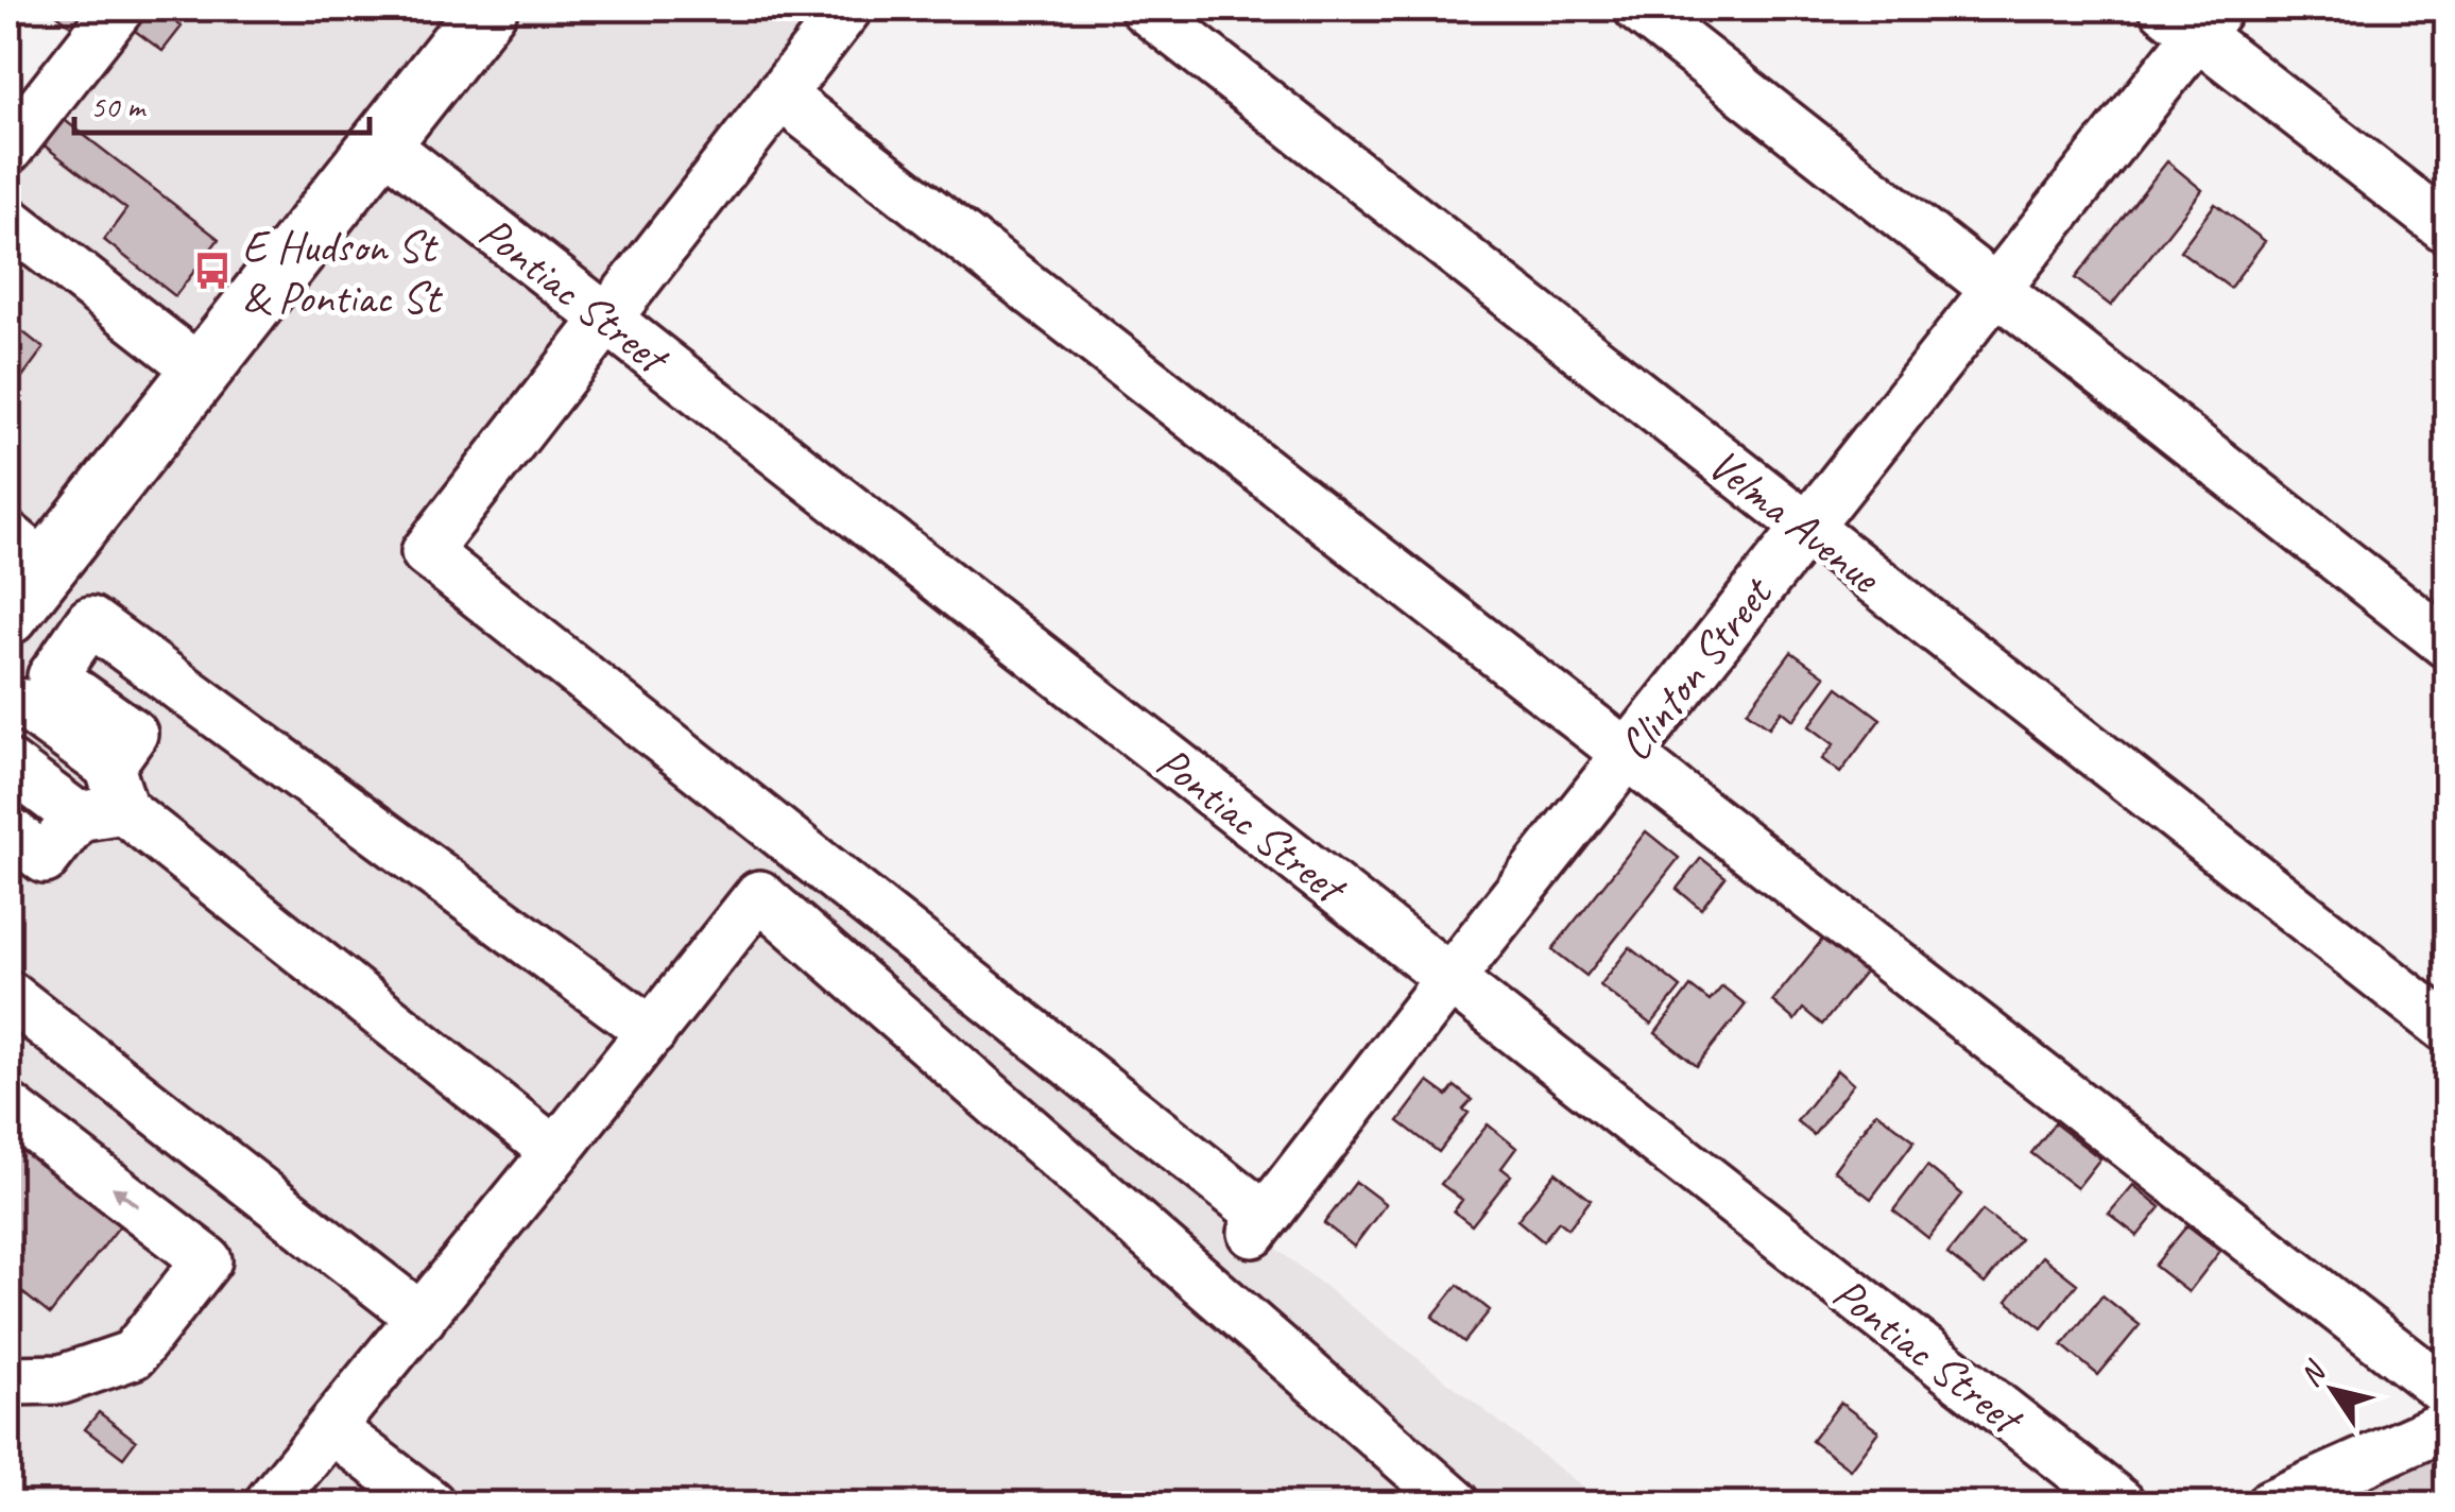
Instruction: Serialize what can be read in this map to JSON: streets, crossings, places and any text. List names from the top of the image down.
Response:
{
  "streets": {
    "street": ["Pontiac Street", "Velma Avenue", "Clinton Street"]
  },
  "crossings": [
    ["Pontiac Street", "Clinton Street"],
    ["Velma Avenue", "Clinton Street"]
  ],
  "places": {
    "bus stop": ["E Hudson St & Pontiac St"]
  },
  "scale_bar": "50 m",
  "north": "top left"
}
